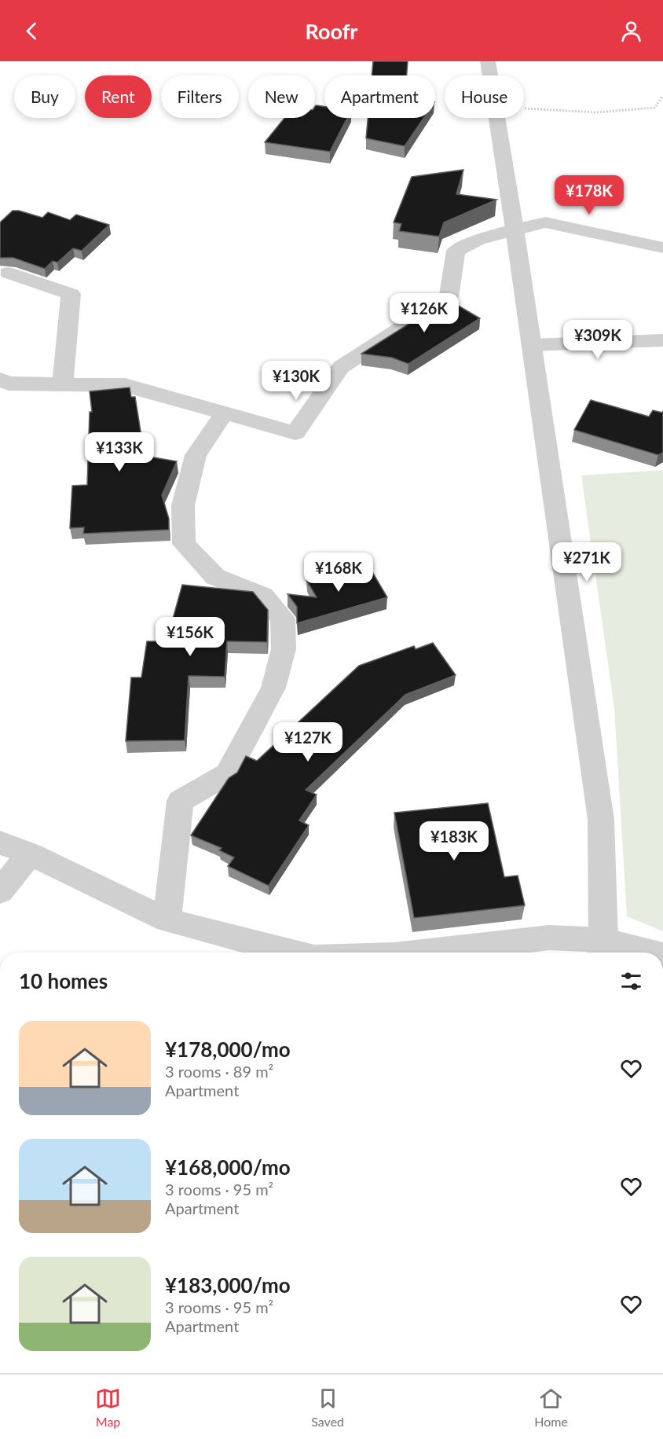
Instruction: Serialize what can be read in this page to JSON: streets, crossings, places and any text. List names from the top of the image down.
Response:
{
  "page": {
    "header": "Roofr",
    "chip": [
      "Buy",
      "Rent",
      "Filters",
      "New",
      "Apartment",
      "House"
    ],
    "price": [
      "¥178K",
      "¥126K",
      "¥309K",
      "¥130K",
      "¥133K",
      "¥271K",
      "¥168K",
      "¥156K",
      "¥127K",
      "¥183K"
    ],
    "heading": "10 homes",
    "list": [
      {
        "name": "¥178,000/mo",
        "note": "3 rooms · 89 m² · Apartment"
      },
      {
        "name": "¥168,000/mo",
        "note": "3 rooms · 95 m² · Apartment"
      },
      {
        "name": "¥183,000/mo",
        "note": "3 rooms · 95 m² · Apartment"
      }
    ],
    "tabs": ["Map", "Saved", "Home"]
  }
}
